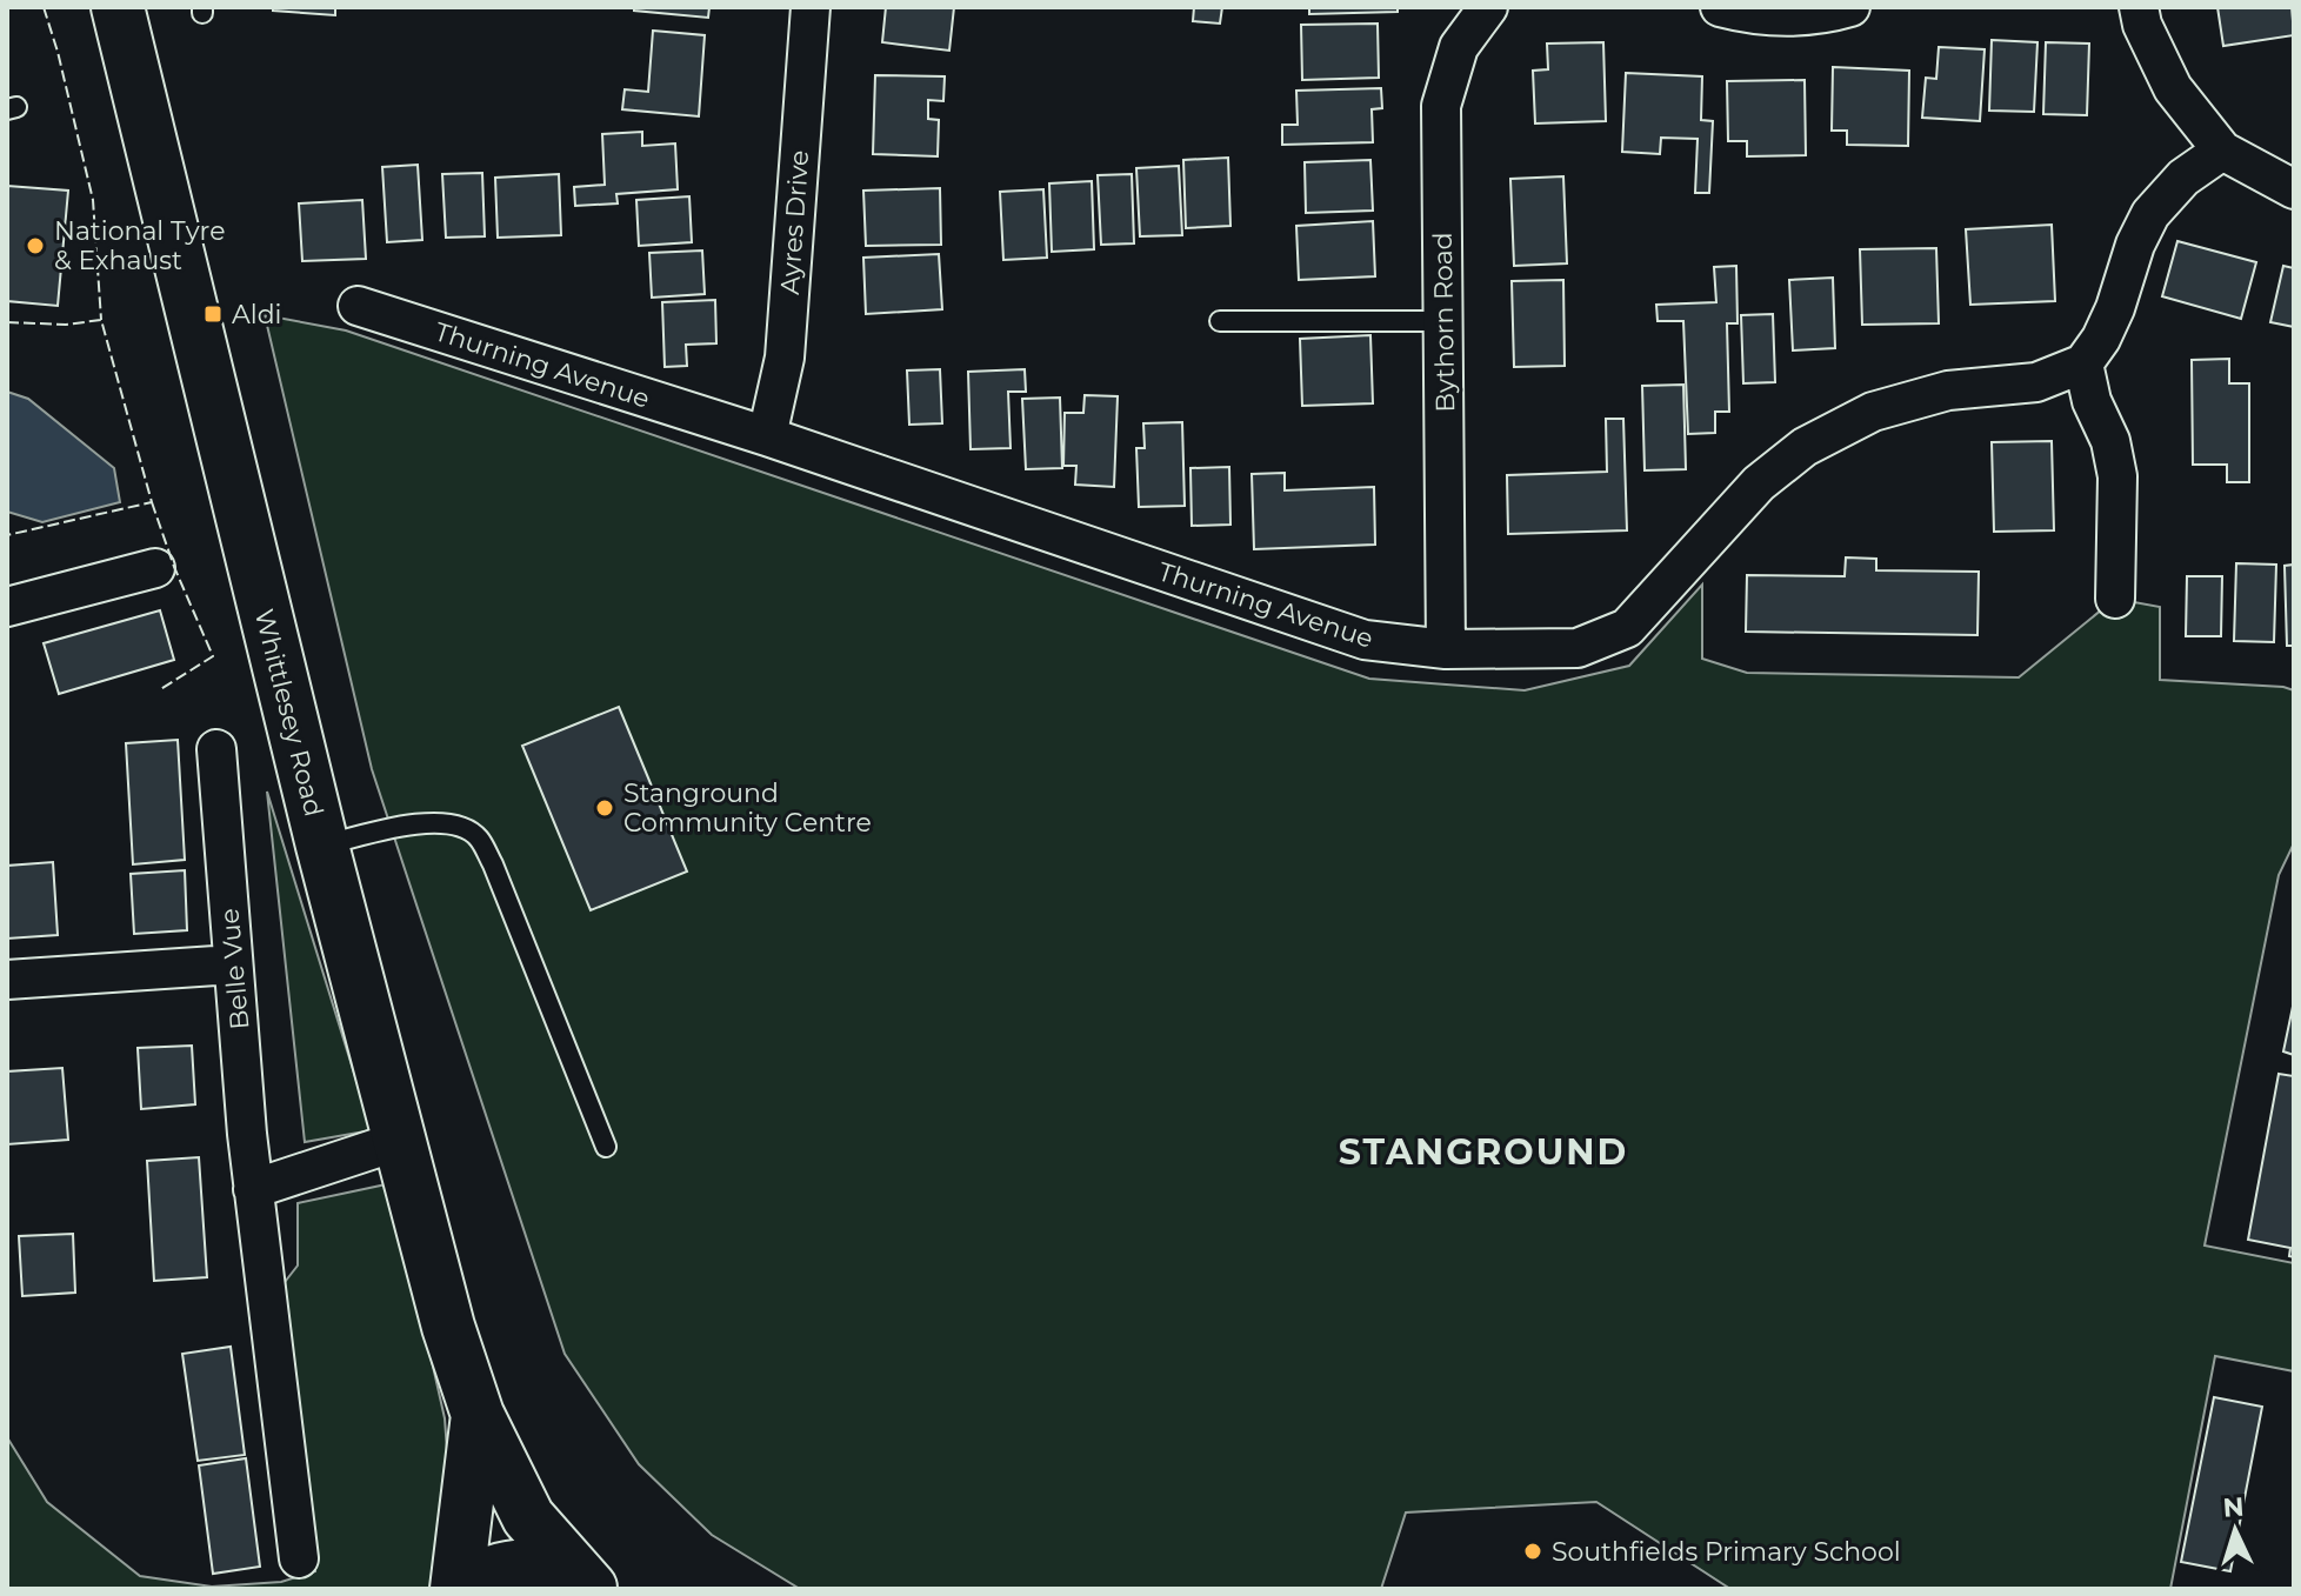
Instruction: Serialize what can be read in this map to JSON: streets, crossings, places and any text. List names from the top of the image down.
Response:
{
  "streets": {
    "main road": ["Whittlesey Road"],
    "street": [
      "Ayres Drive",
      "Bythorn Road",
      "Thurning Avenue",
      "Belle Vue"
    ]
  },
  "crossings": [
    ["Ayres Drive", "Thurning Avenue"],
    ["Bythorn Road", "Thurning Avenue"]
  ],
  "districts": ["STANGROUND"],
  "places": {
    "other": ["National Tyre & Exhaust", "Stanground Community Centre", "Southfields Primary School"],
    "transit": ["Aldi"]
  },
  "north": "top"
}
